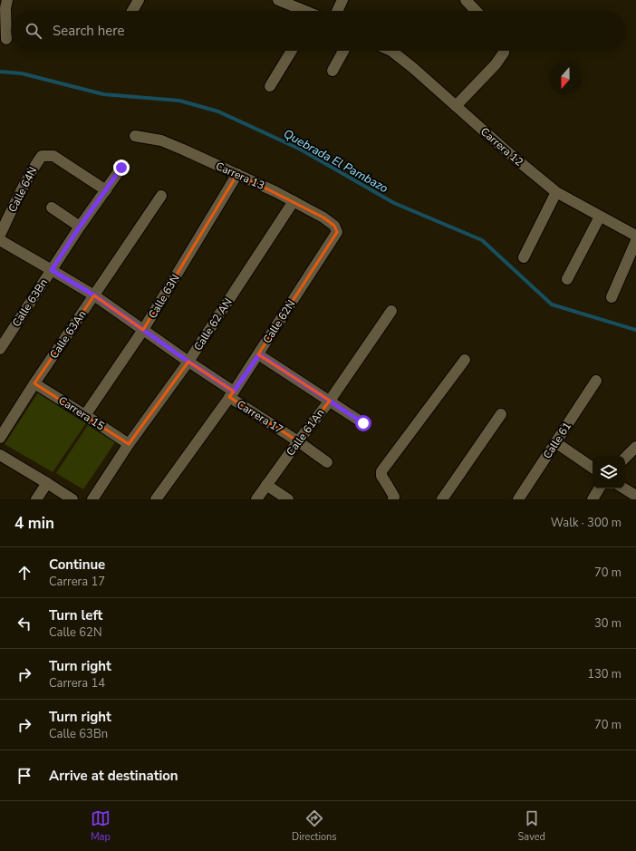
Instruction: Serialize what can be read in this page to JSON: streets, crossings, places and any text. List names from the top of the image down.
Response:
{
  "streets": {
    "street": [
      "Carrera 12",
      "Carrera 13",
      "Calle 64N",
      "Calle 63N",
      "Calle 63Bn",
      "Calle 62N",
      "Calle 62 AN",
      "Calle 63An",
      "Carrera 15",
      "Carrera 17",
      "Calle 61An",
      "Calle 61"
    ]
  },
  "crossings": [
    ["Carrera 13", "Calle 63N"],
    ["Carrera 13", "Calle 62N"],
    ["Carrera 13", "Calle 62 AN"],
    ["Calle 64N", "Calle 63Bn"],
    ["Calle 63N", "Carrera 15"],
    ["Calle 63N", "Carrera 17"],
    ["Calle 63Bn", "Carrera 17"],
    ["Calle 62N", "Carrera 17"],
    ["Calle 62 AN", "Carrera 15"],
    ["Calle 62 AN", "Carrera 17"],
    ["Calle 63An", "Carrera 15"],
    ["Calle 63An", "Carrera 17"],
    ["Carrera 17", "Calle 61An"]
  ],
  "water": ["Quebrada El Pambazo"],
  "north": "bottom",
  "page": {
    "search": "Search here",
    "heading": ["4 min", "Walk · 300 m"],
    "list": [
      ["Continue", "Carrera 17", "70 m"],
      ["Turn left", "Calle 62N", "30 m"],
      ["Turn right", "Carrera 14", "130 m"],
      ["Turn right", "Calle 63Bn", "70 m"],
      "Arrive at destination"
    ],
    "nav": ["Map", "Directions", "Saved"]
  }
}
